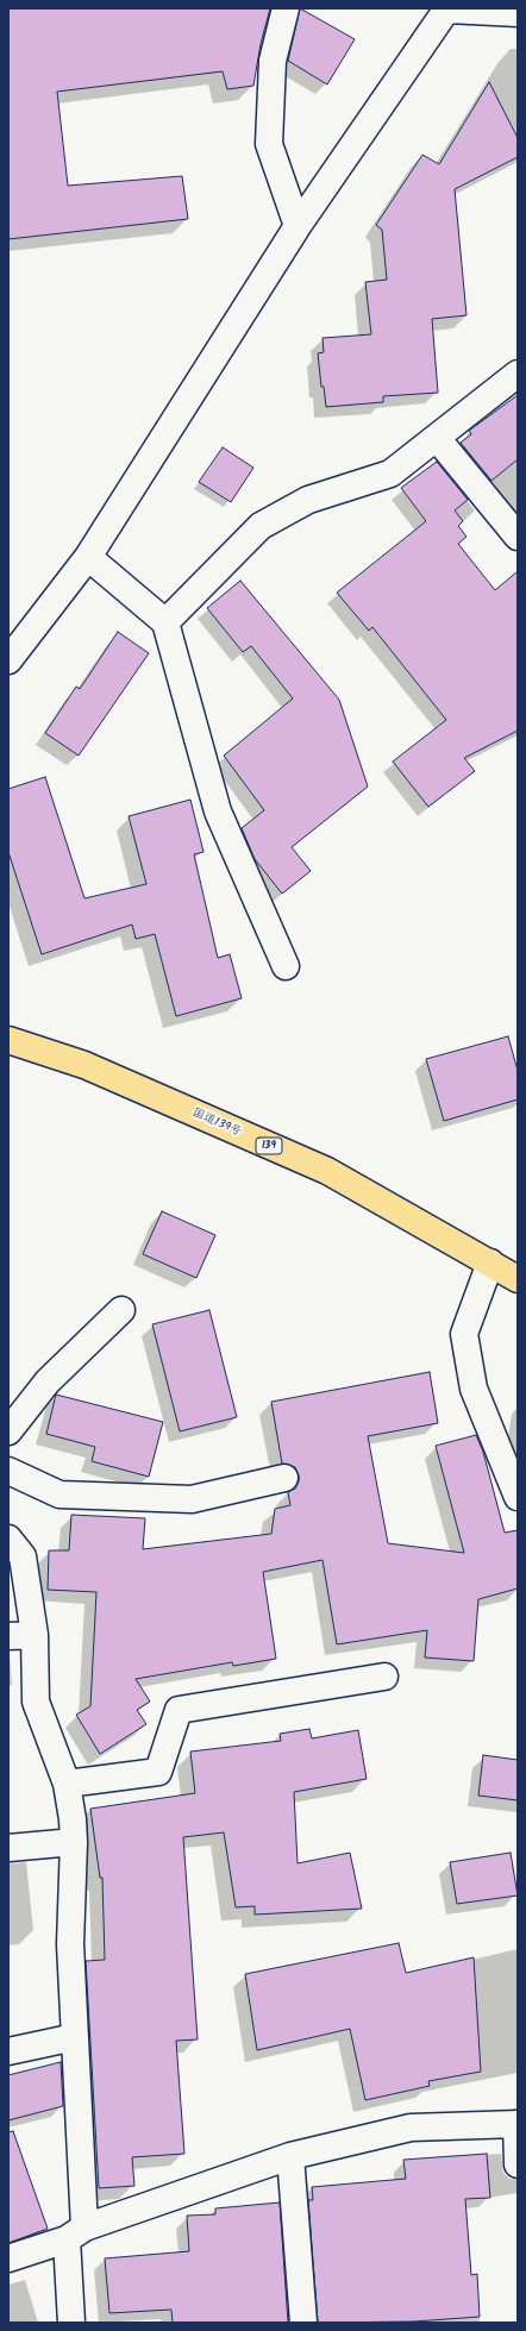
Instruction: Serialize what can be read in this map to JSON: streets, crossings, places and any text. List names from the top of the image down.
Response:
{
  "streets": {
    "highway": ["国道139号", "139"]
  }
}
